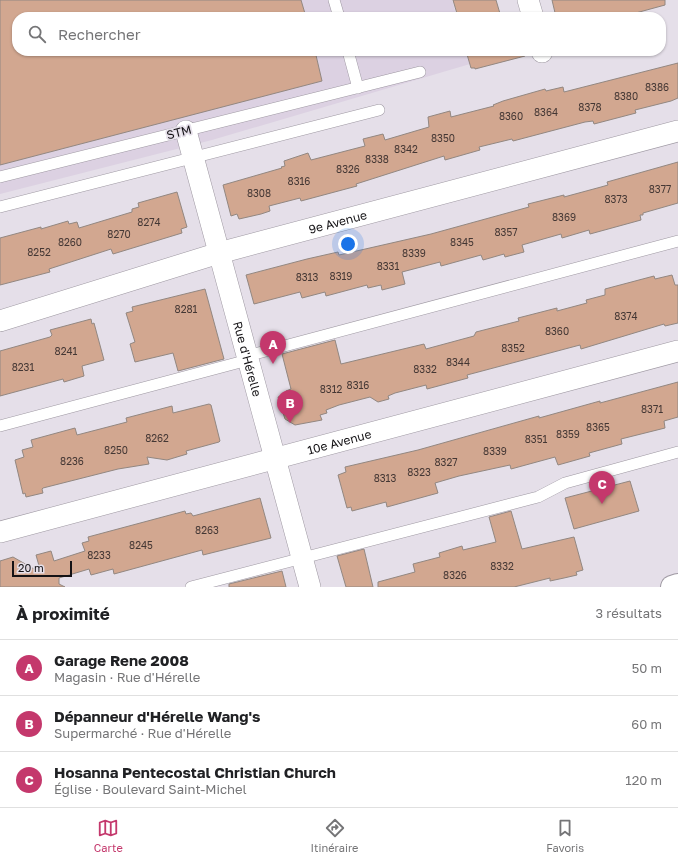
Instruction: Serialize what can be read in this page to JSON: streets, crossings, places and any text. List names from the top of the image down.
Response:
{
  "streets": {
    "street": ["9e Avenue", "Rue d'Hérelle", "10e Avenue"],
    "lane": ["STM"]
  },
  "crossings": [
    ["STM", "Rue d'Hérelle"],
    ["9e Avenue", "Rue d'Hérelle"],
    ["Rue d'Hérelle", "10e Avenue"]
  ],
  "house_numbers": [
    "8386",
    "8380",
    "8378",
    "8364",
    "8360",
    "8350",
    "8342",
    "8338",
    "8326",
    "8316",
    "8377",
    "8308",
    "8373",
    "8369",
    "8274",
    "8357",
    "8270",
    "8260",
    "8345",
    "8252",
    "8339",
    "8331",
    "8319",
    "8313",
    "8281",
    "8374",
    "8360",
    "8352",
    "8241",
    "8344",
    "8231",
    "8332",
    "8316",
    "8312",
    "8371",
    "8365",
    "8359",
    "8262",
    "8351",
    "8250",
    "8339",
    "8236",
    "8327",
    "8323",
    "8313",
    "8263",
    "8245",
    "8233",
    "8332",
    "8326"
  ],
  "scale_bar": "20 m",
  "page": {
    "search": "Rechercher",
    "pins": ["A", "B", "C"],
    "scale": "20 m",
    "heading": ["À proximité", "3 résultats"],
    "list": [
      {
        "mark": "A",
        "name": "Garage Rene 2008",
        "note": "Magasin · Rue d'Hérelle",
        "value": "50 m"
      },
      {
        "mark": "B",
        "name": "Dépanneur d'Hérelle Wang's",
        "note": "Supermarché · Rue d'Hérelle",
        "value": "60 m"
      },
      {
        "mark": "C",
        "name": "Hosanna Pentecostal Christian Church",
        "note": "Église · Boulevard Saint-Michel",
        "value": "120 m"
      }
    ],
    "nav": ["Carte", "Itinéraire", "Favoris"]
  }
}
